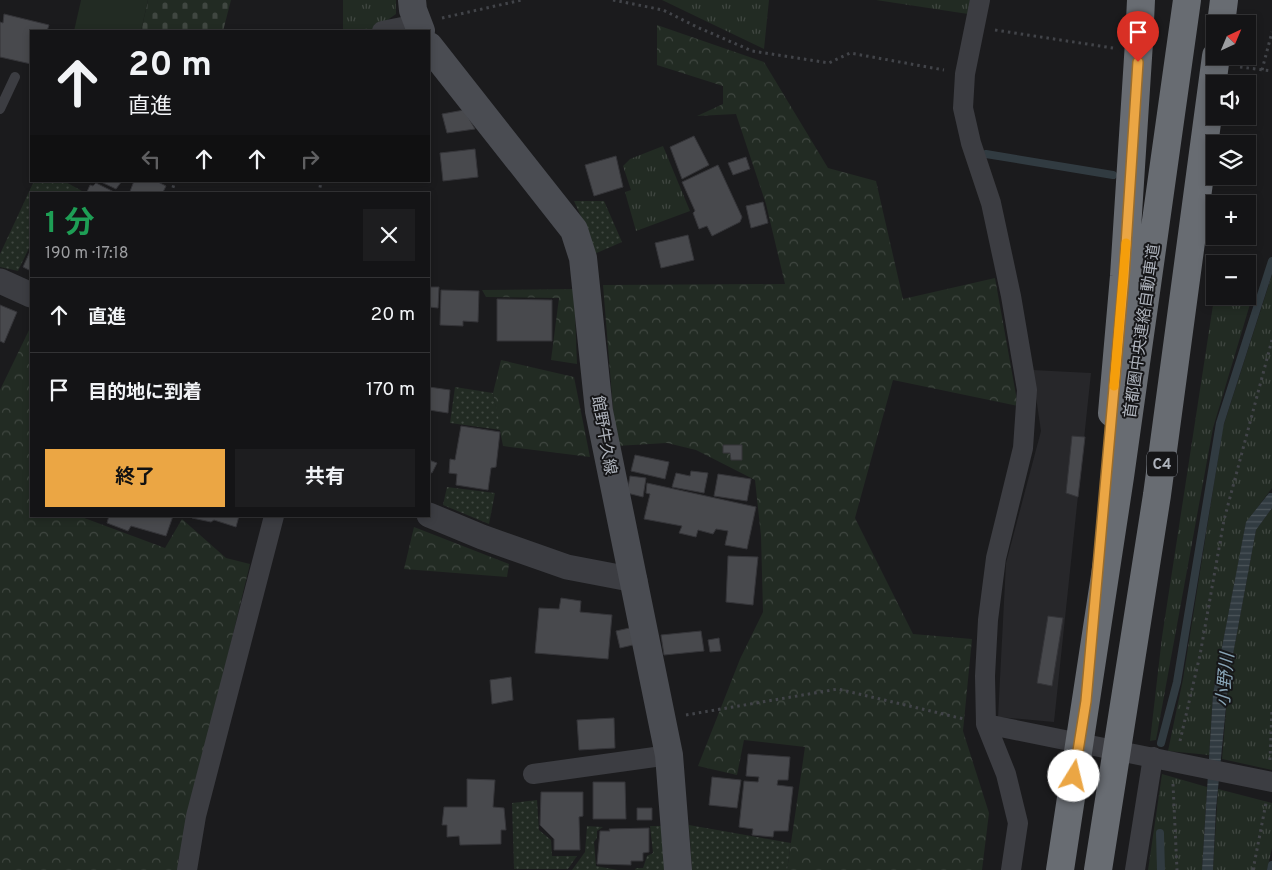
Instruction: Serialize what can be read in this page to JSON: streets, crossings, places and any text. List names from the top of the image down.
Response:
{
  "streets": {
    "highway": ["首都圏中央連絡自動車道", "C4"],
    "main road": ["館野牛久線"]
  },
  "water": ["小野川"],
  "north": "top right",
  "page": {
    "map_buttons": ["+", "−"],
    "turn": ["20 m", "直進"],
    "heading": ["1 分", "190 m · 17:18"],
    "list": [
      {
        "name": "直進",
        "value": "20 m"
      },
      {
        "name": "目的地に到着",
        "value": "170 m"
      }
    ],
    "buttons": ["終了", "共有"]
  }
}
